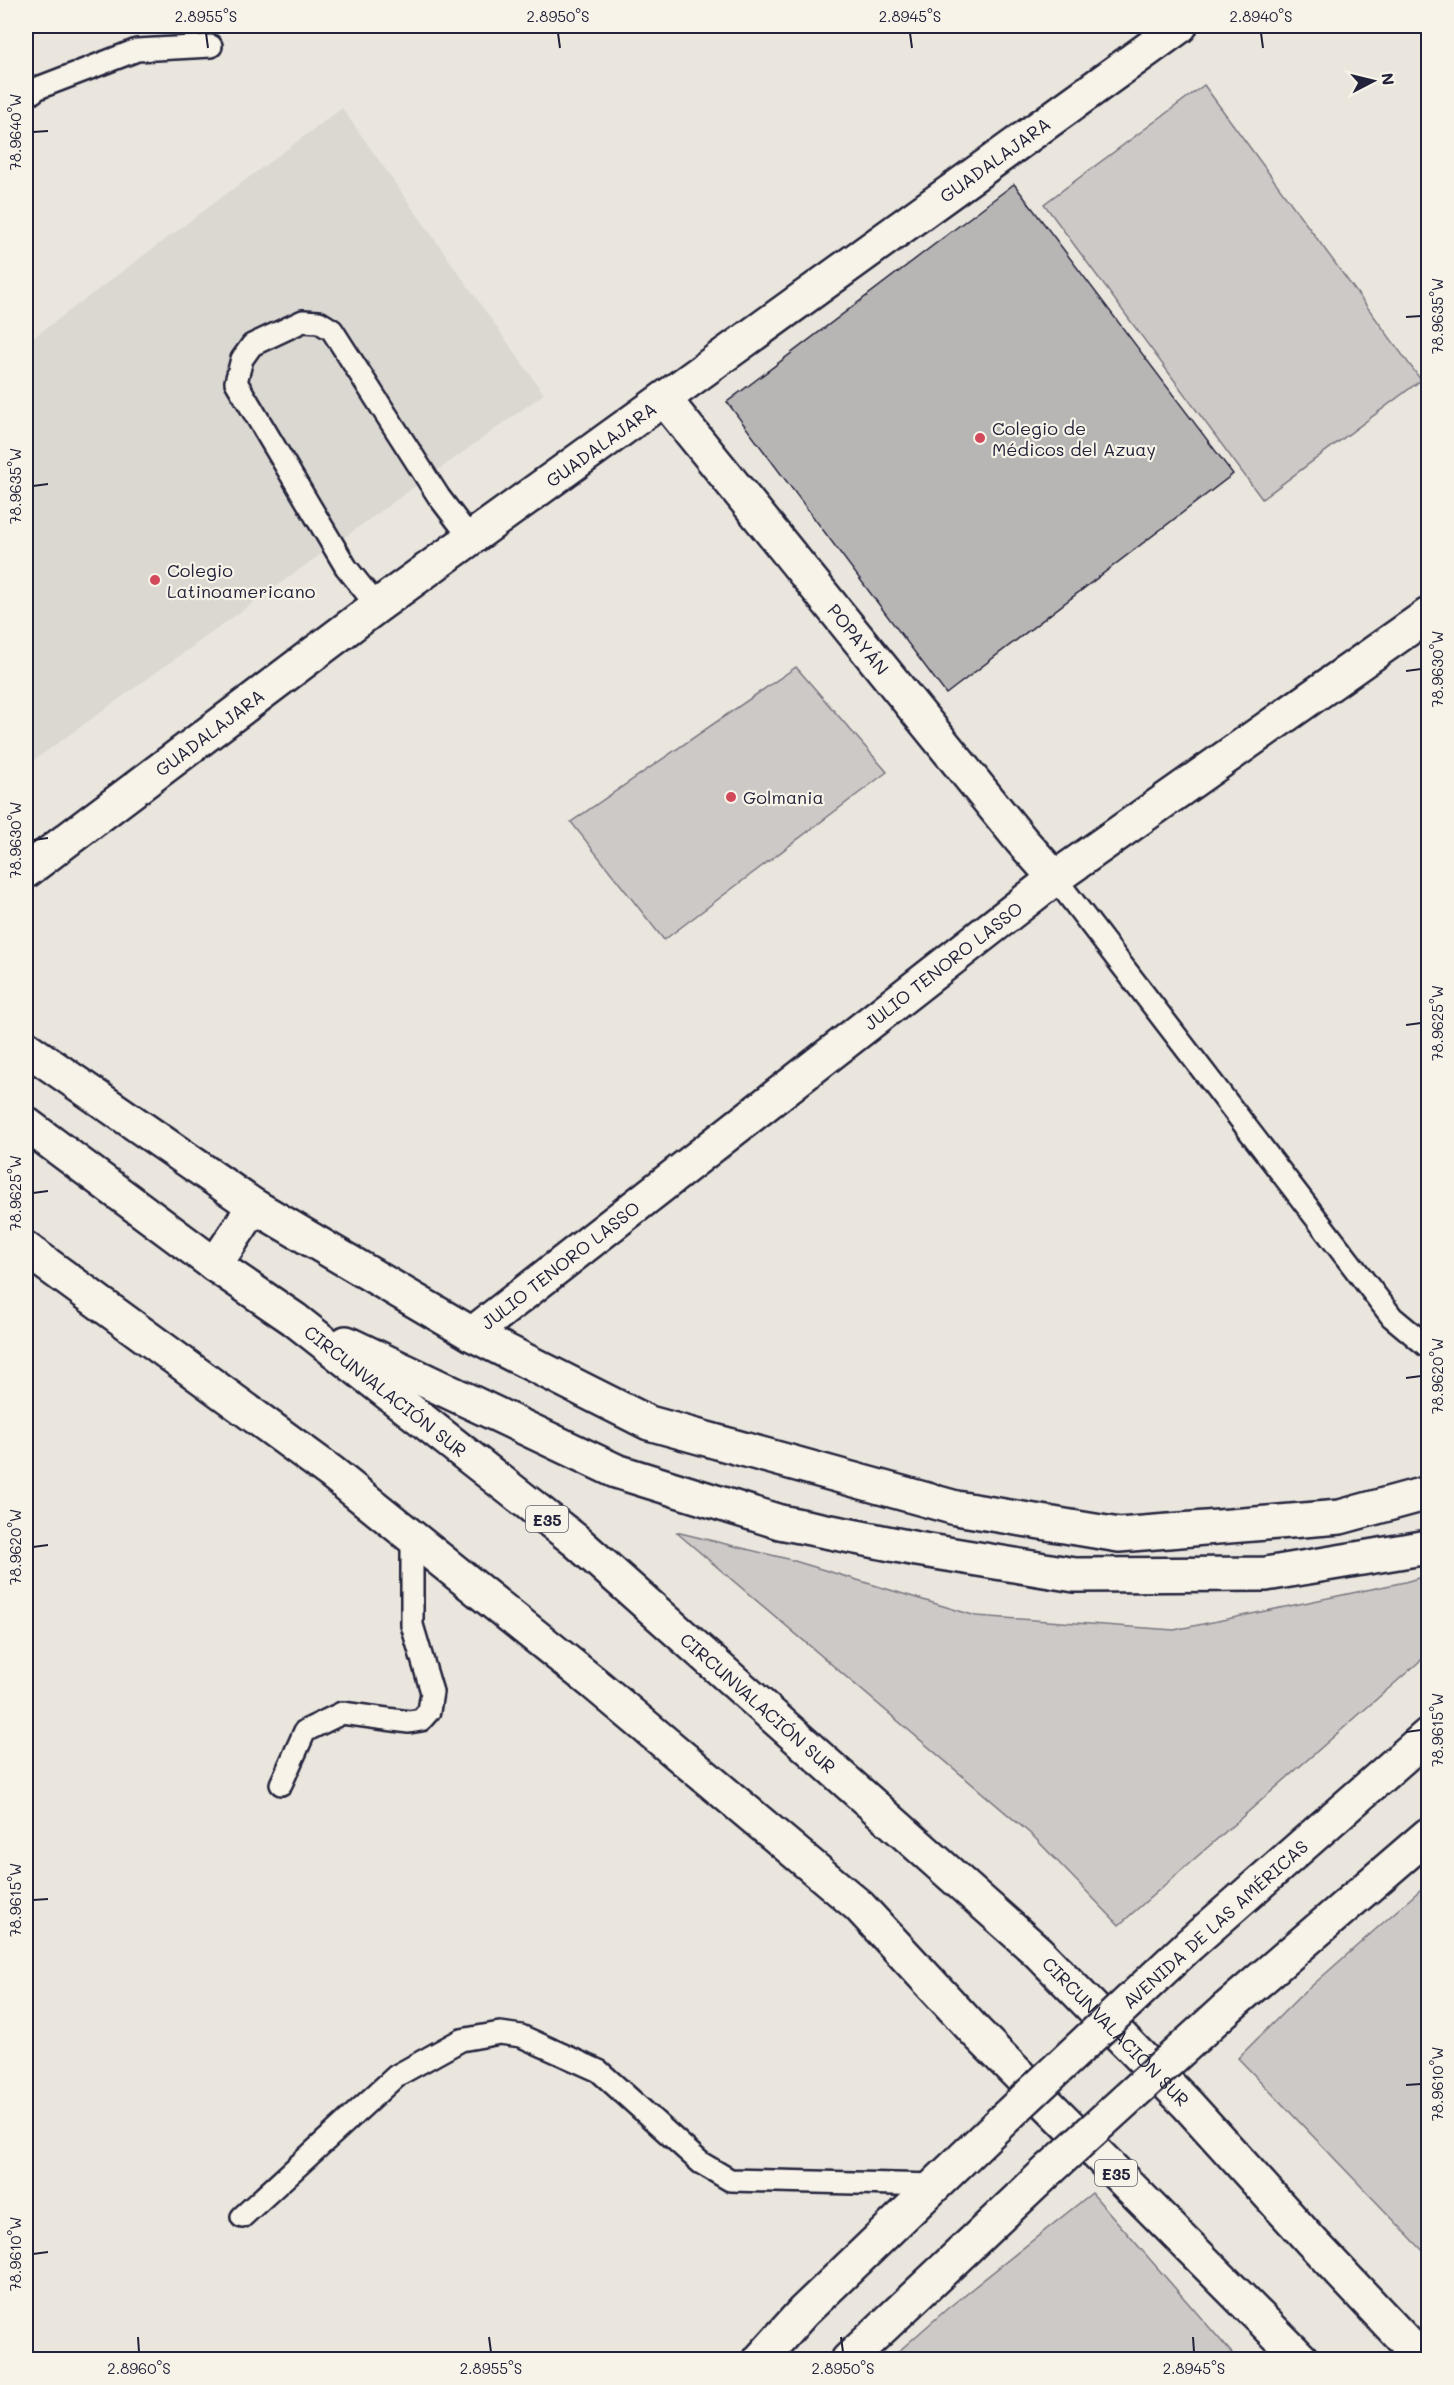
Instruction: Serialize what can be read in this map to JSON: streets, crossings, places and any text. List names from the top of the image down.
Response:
{
  "streets": {
    "main road": [
      "GUADALAJARA",
      "POPAYÁN",
      "JULIO TENORO LASSO",
      "CIRCUNVALACIÓN SUR",
      "E35",
      "AVENIDA DE LAS AMÉRICAS"
    ]
  },
  "crossings": [
    ["GUADALAJARA", "POPAYÁN"],
    ["POPAYÁN", "JULIO TENORO LASSO"]
  ],
  "places": ["Colegio de Médicos del Azuay", "Colegio Latinoamericano", "Golmania"],
  "north": "right",
  "coordinates": [
    "2.8955°S",
    "2.8950°S",
    "2.8945°S",
    "2.8940°S",
    "78.9640°W",
    "78.9635°W",
    "78.9630°W",
    "78.9625°W",
    "78.9620°W",
    "78.9615°W",
    "78.9610°W",
    "2.8960°S"
  ]
}
